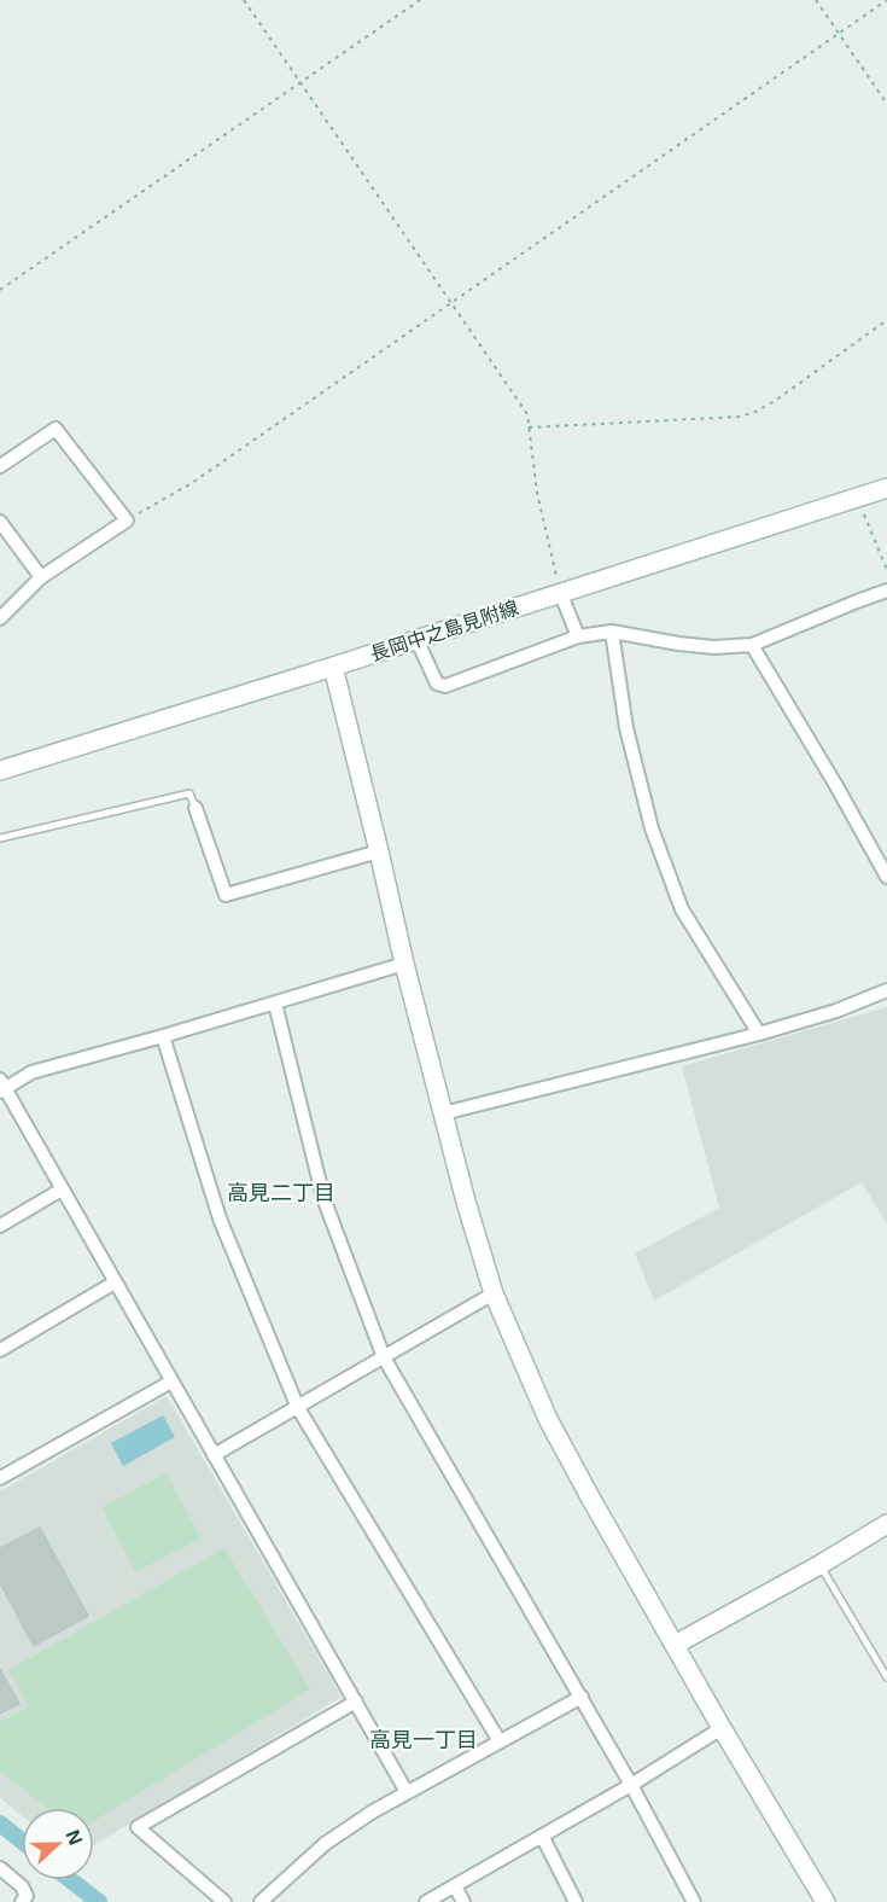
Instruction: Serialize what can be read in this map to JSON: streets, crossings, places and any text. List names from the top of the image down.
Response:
{
  "streets": {
    "street": ["長岡中之島見附線"]
  },
  "districts": ["高見二丁目", "高見一丁目"],
  "north": "right"
}
